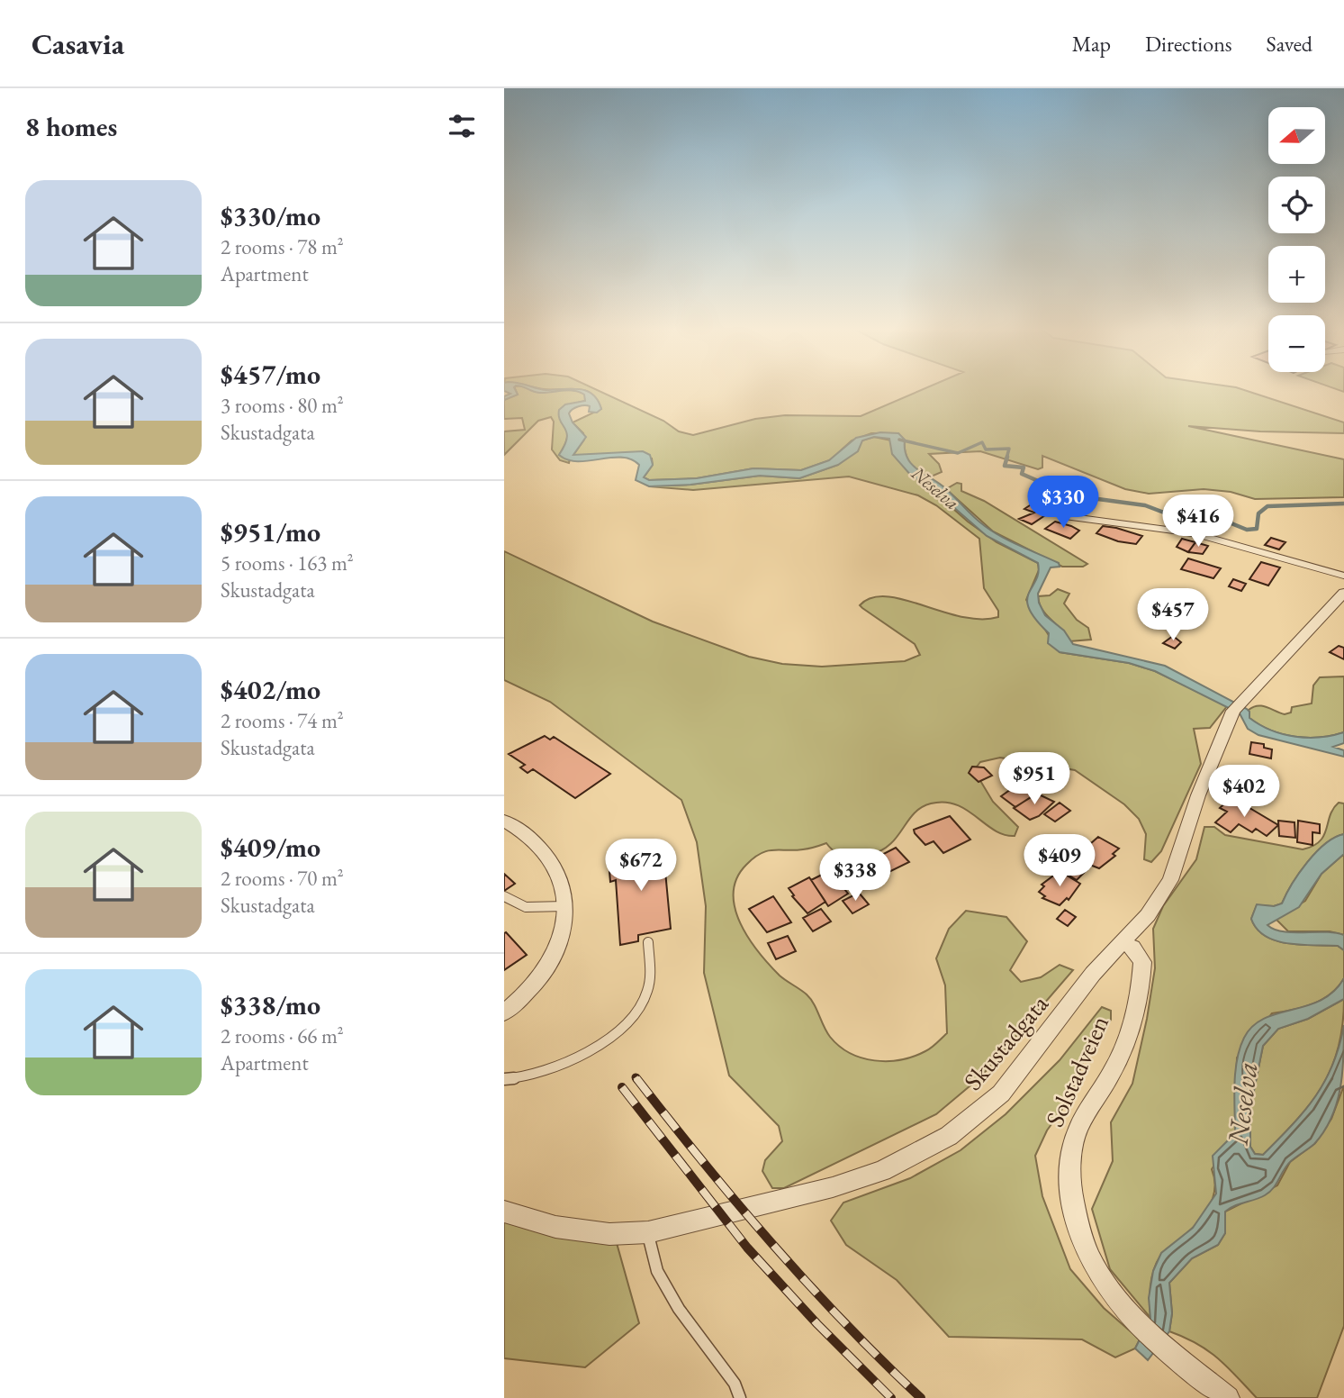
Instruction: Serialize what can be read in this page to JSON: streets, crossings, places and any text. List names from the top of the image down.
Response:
{
  "streets": {
    "street": ["Skustadgata", "Solstadveien"]
  },
  "crossings": [
    ["Skustadgata", "Solstadveien"]
  ],
  "water": ["Neselva"],
  "north": "left",
  "page": {
    "header": "Casavia",
    "nav": ["Map", "Directions", "Saved"],
    "heading": "8 homes",
    "map_buttons": ["+", "−"],
    "list": [
      {
        "name": "$330/mo",
        "note": "2 rooms · 78 m² · Apartment"
      },
      {
        "name": "$457/mo",
        "note": "3 rooms · 80 m² · Skustadgata"
      },
      {
        "name": "$951/mo",
        "note": "5 rooms · 163 m² · Skustadgata"
      },
      {
        "name": "$402/mo",
        "note": "2 rooms · 74 m² · Skustadgata"
      },
      {
        "name": "$409/mo",
        "note": "2 rooms · 70 m² · Skustadgata"
      },
      {
        "name": "$338/mo",
        "note": "2 rooms · 66 m² · Apartment"
      }
    ],
    "price": [
      "$330",
      "$416",
      "$457",
      "$951",
      "$402",
      "$409",
      "$672",
      "$338"
    ]
  }
}
